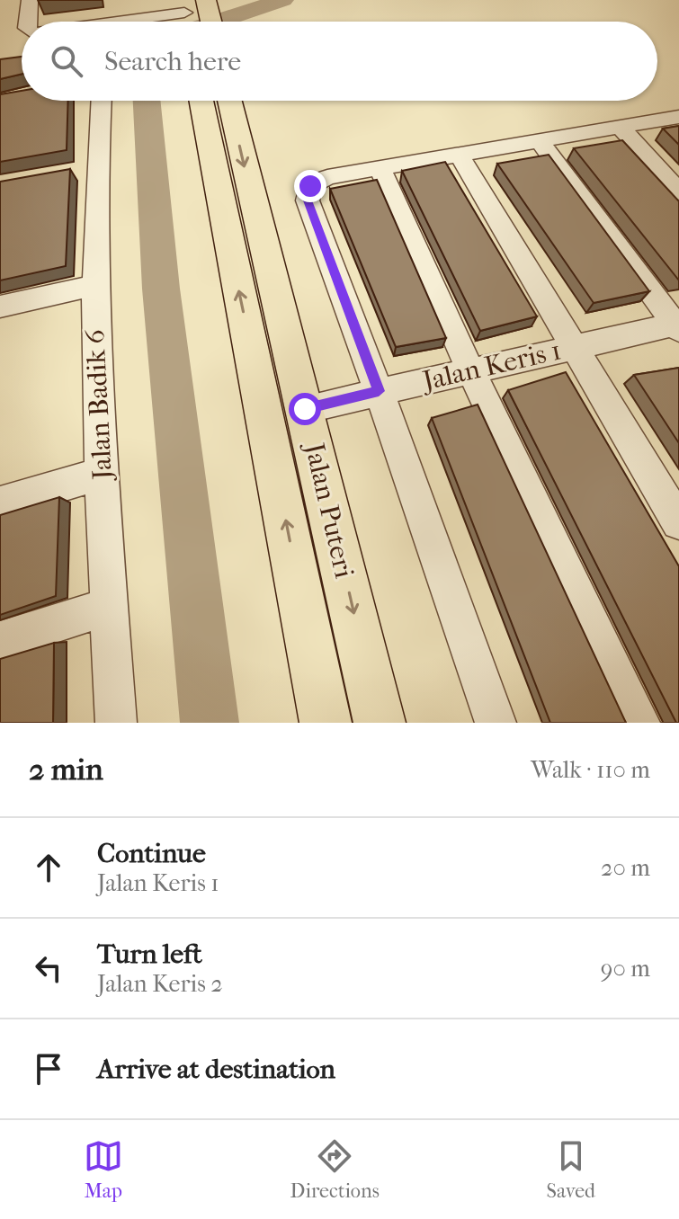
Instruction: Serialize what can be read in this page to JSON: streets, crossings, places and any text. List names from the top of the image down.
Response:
{
  "streets": {
    "main road": ["Jalan Puteri"],
    "street": ["Jalan Keris 1", "Jalan Badik 6"]
  },
  "crossings": [
    ["Jalan Keris 1", "Jalan Puteri"]
  ],
  "page": {
    "search": "Search here",
    "heading": ["2 min", "Walk · 110 m"],
    "list": [
      ["Continue", "Jalan Keris 1", "20 m"],
      ["Turn left", "Jalan Keris 2", "90 m"],
      "Arrive at destination"
    ],
    "nav": ["Map", "Directions", "Saved"]
  }
}
